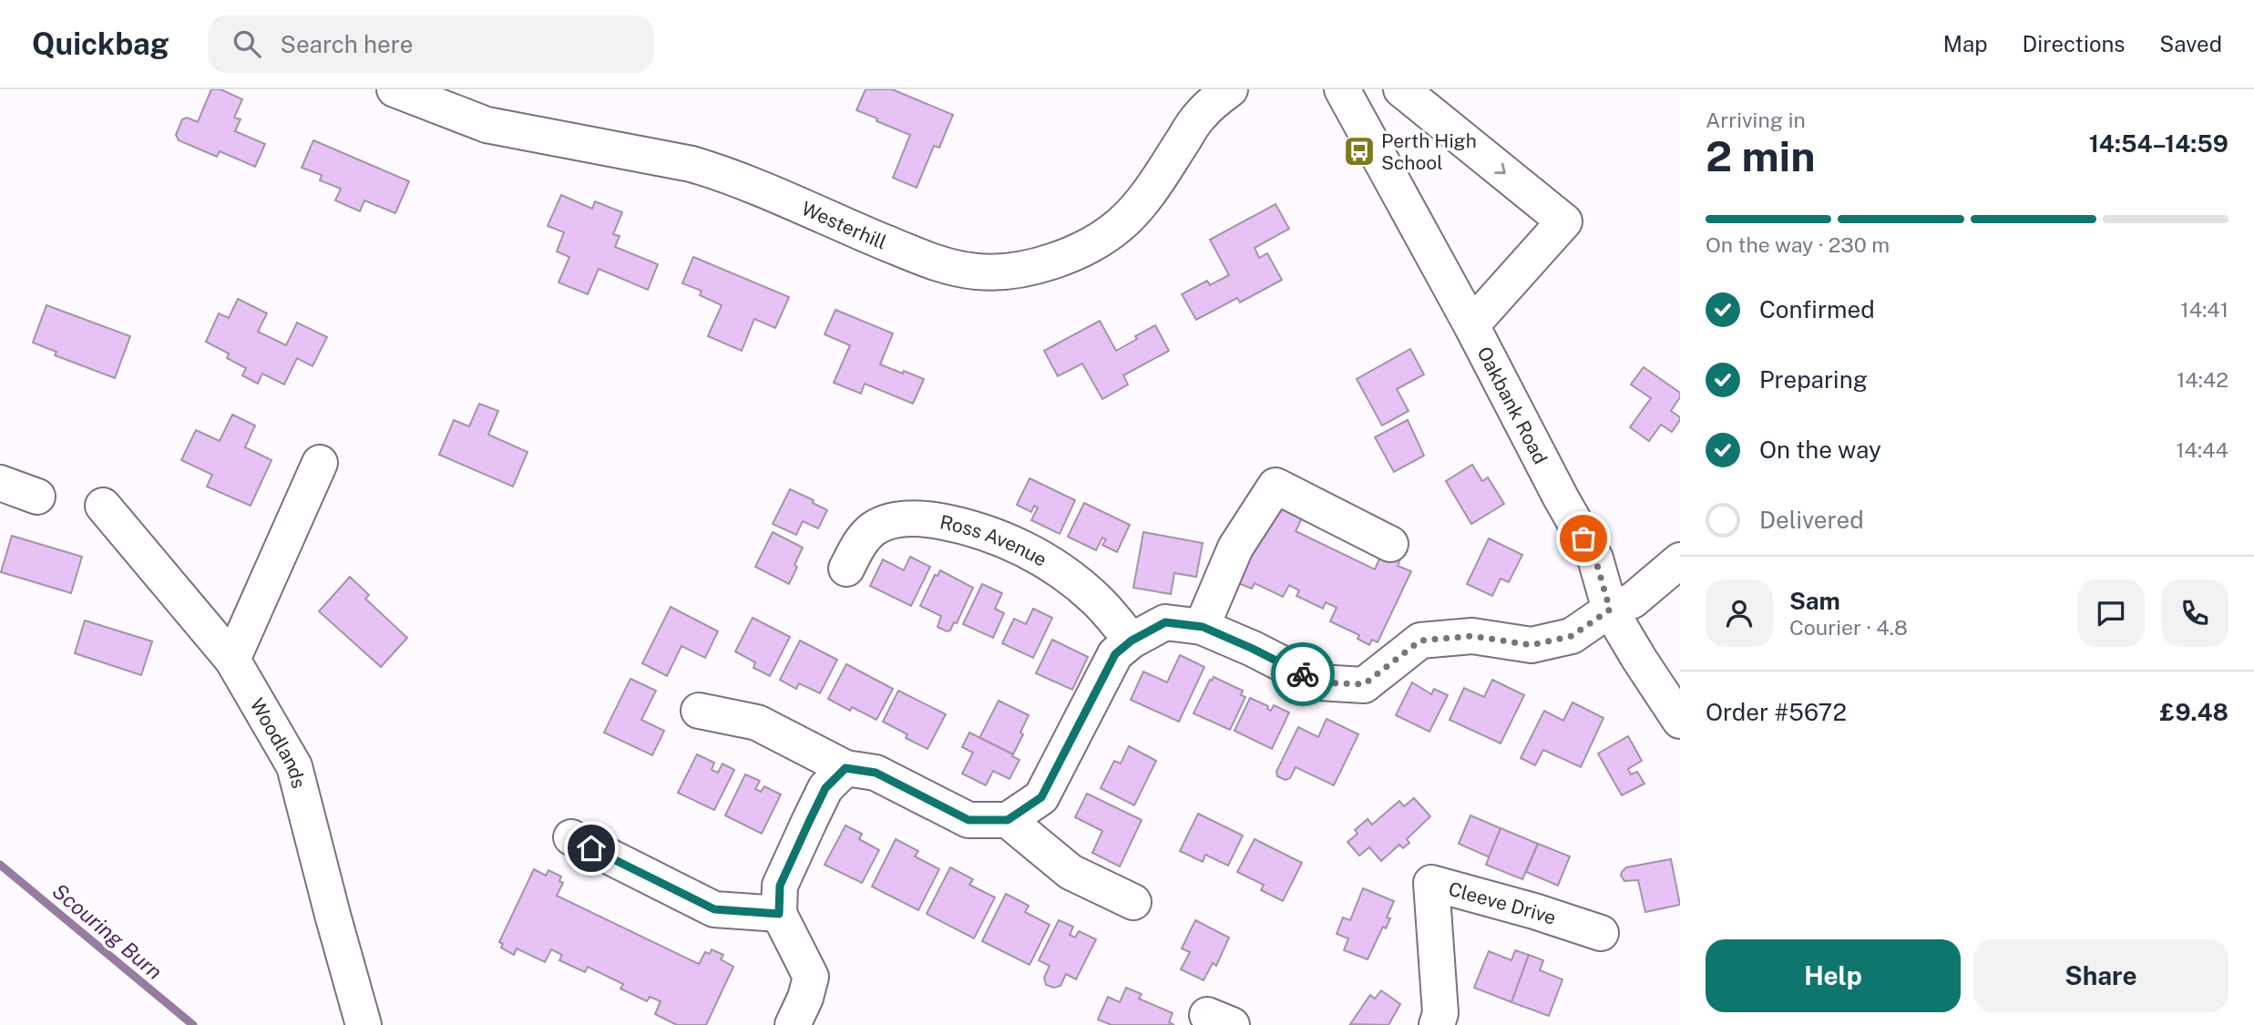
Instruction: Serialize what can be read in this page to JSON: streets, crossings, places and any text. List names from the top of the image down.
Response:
{
  "streets": {
    "street": [
      "Westerhill",
      "Oakbank Road",
      "Ross Avenue",
      "Woodlands",
      "Cleeve Drive"
    ]
  },
  "water": ["Scouring Burn"],
  "places": {
    "bus stop": ["Perth High School"]
  },
  "page": {
    "header": "Quickbag",
    "search": "Search here",
    "nav": ["Map", "Directions", "Saved"],
    "heading": ["2 min", "Arriving in", "14:54–14:59"],
    "panel": [
      "Sam",
      "Courier · 4.8",
      "Order #5672",
      "£9.48"
    ],
    "bar": "On the way · 230 m",
    "list": [
      ["Confirmed", "14:41"],
      ["Preparing", "14:42"],
      ["On the way", "14:44"],
      "Delivered"
    ],
    "buttons": ["Help", "Share"]
  }
}
